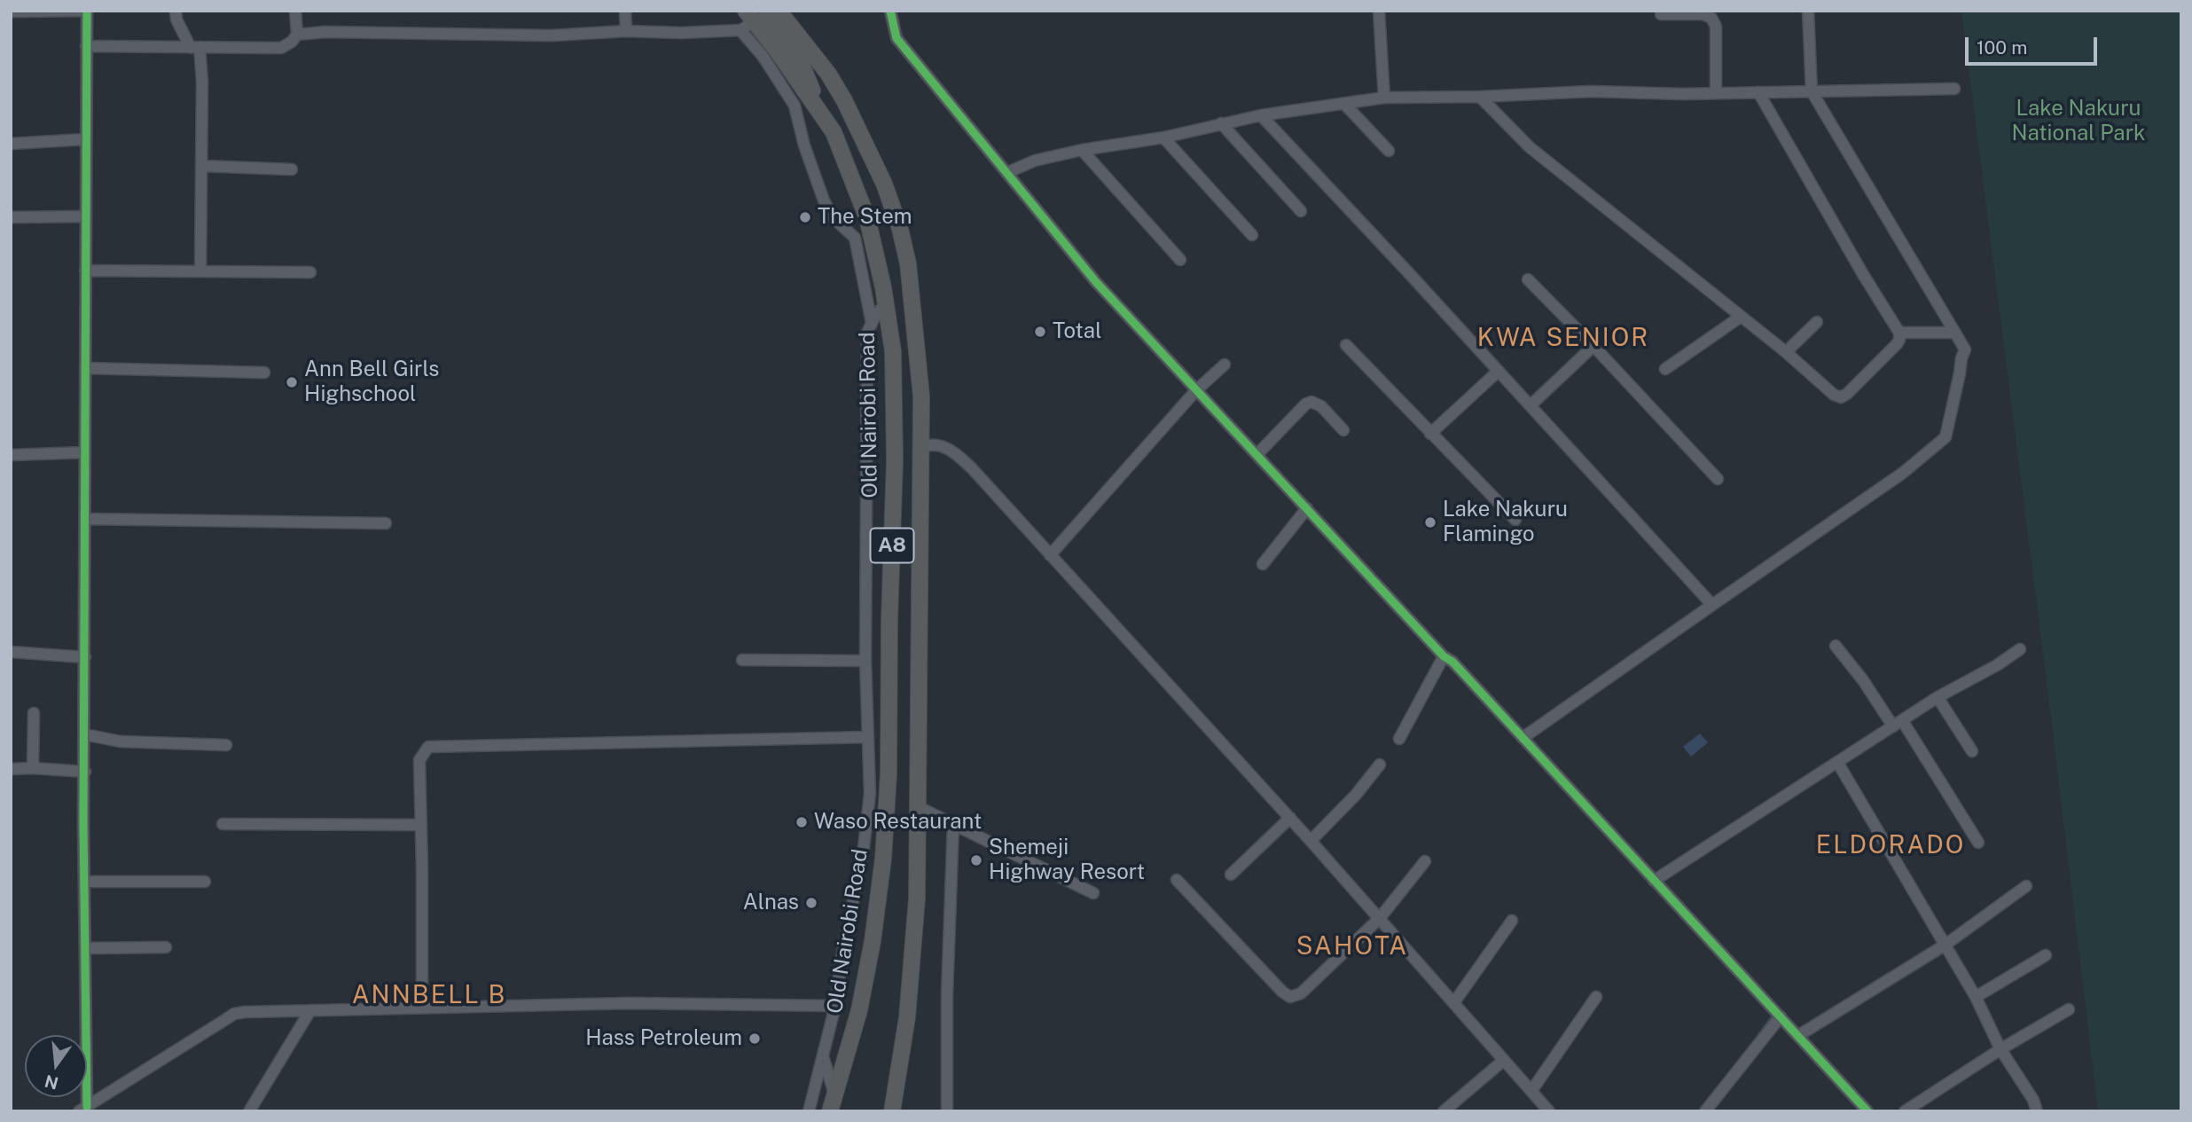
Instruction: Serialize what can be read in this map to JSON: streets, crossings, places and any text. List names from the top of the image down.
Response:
{
  "streets": {
    "highway": ["Old Nairobi Road", "A8"]
  },
  "districts": [
    "KWA SENIOR",
    "ELDORADO",
    "SAHOTA",
    "ANNBELL B"
  ],
  "parks": ["Lake Nakuru National Park"],
  "places": [
    "The Stem",
    "Total",
    "Ann Bell Girls Highschool",
    "Lake Nakuru Flamingo",
    "Waso Restaurant",
    "Shemeji Highway Resort",
    "Alnas",
    "Hass Petroleum"
  ],
  "scale_bar": "100 m",
  "north": "bottom"
}
